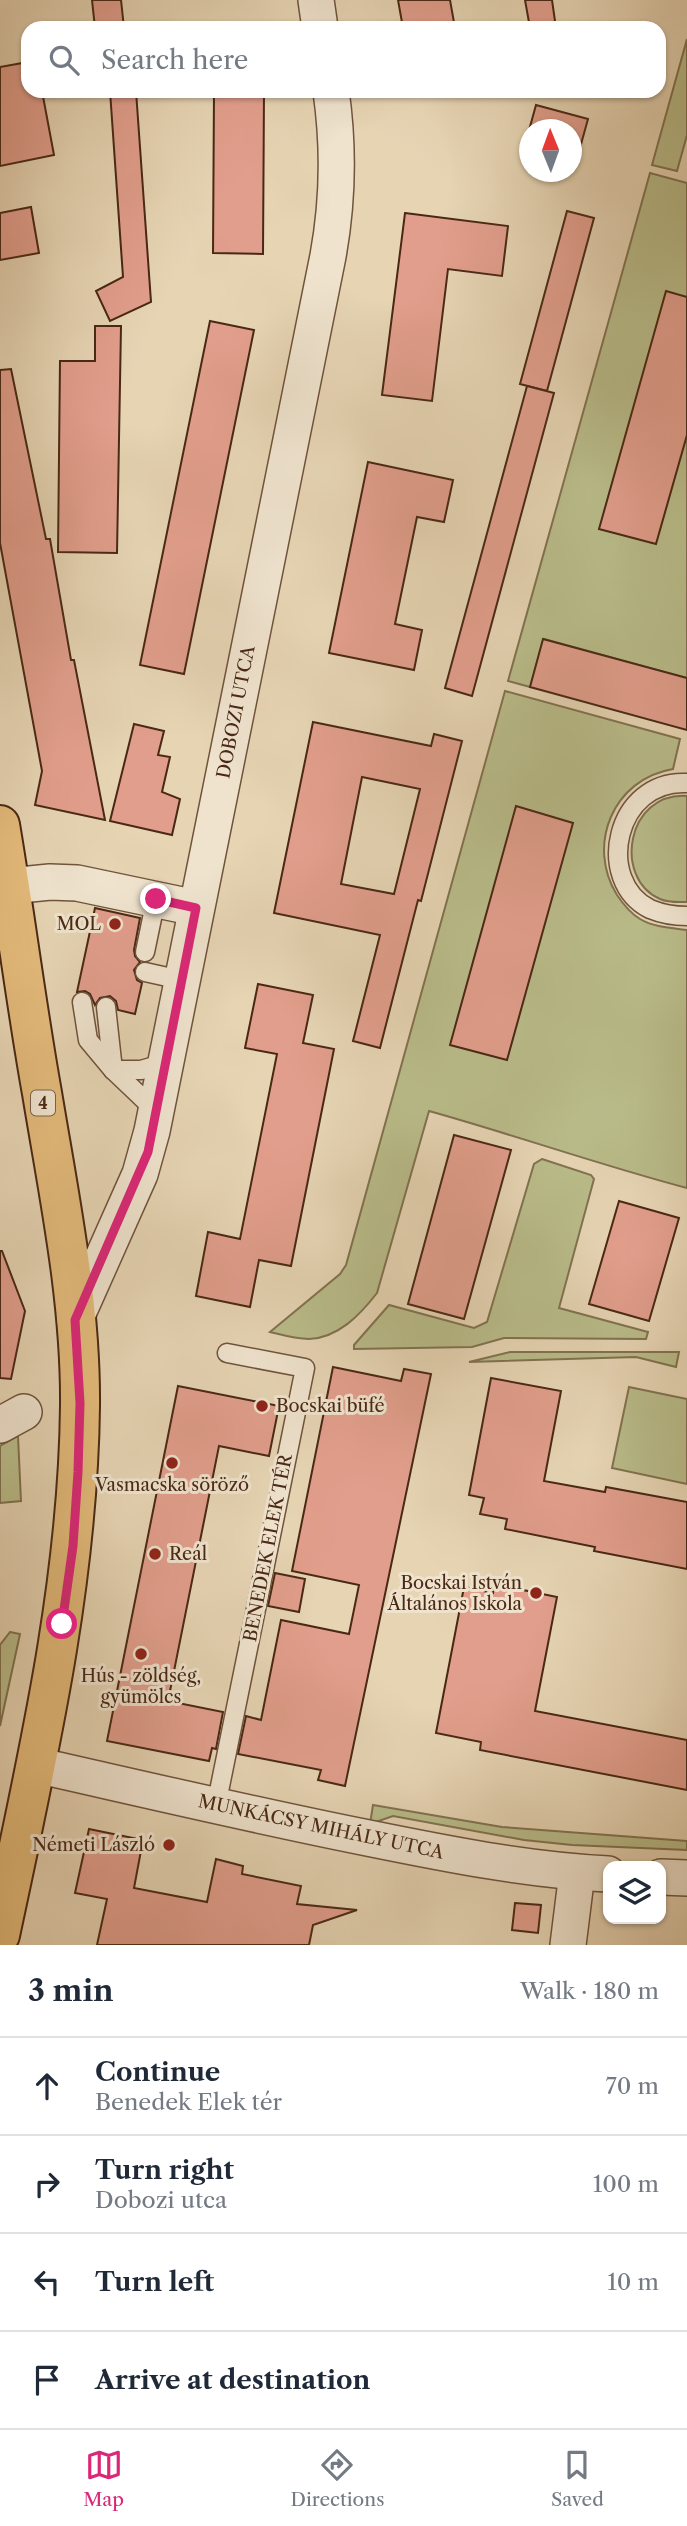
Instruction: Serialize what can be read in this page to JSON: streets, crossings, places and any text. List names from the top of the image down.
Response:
{
  "streets": {
    "main road": ["4"],
    "street": ["DOBOZI UTCA", "MUNKÁCSY MIHÁLY UTCA"],
    "lane": ["BENEDEK ELEK TÉR"]
  },
  "crossings": [
    ["DOBOZI UTCA", "4"],
    ["4", "MUNKÁCSY MIHÁLY UTCA"],
    ["BENEDEK ELEK TÉR", "MUNKÁCSY MIHÁLY UTCA"]
  ],
  "places": [
    "MOL",
    "Bocskai büfé",
    "Vasmacska söröző",
    "Reál",
    "Bocskai István Általános Iskola",
    "Hús - zöldség, gyümölcs",
    "Németi László"
  ],
  "north": "top",
  "page": {
    "search": "Search here",
    "heading": ["3 min", "Walk · 180 m"],
    "list": [
      ["Continue", "Benedek Elek tér", "70 m"],
      ["Turn right", "Dobozi utca", "100 m"],
      ["Turn left", "10 m"],
      "Arrive at destination"
    ],
    "nav": ["Map", "Directions", "Saved"]
  }
}
